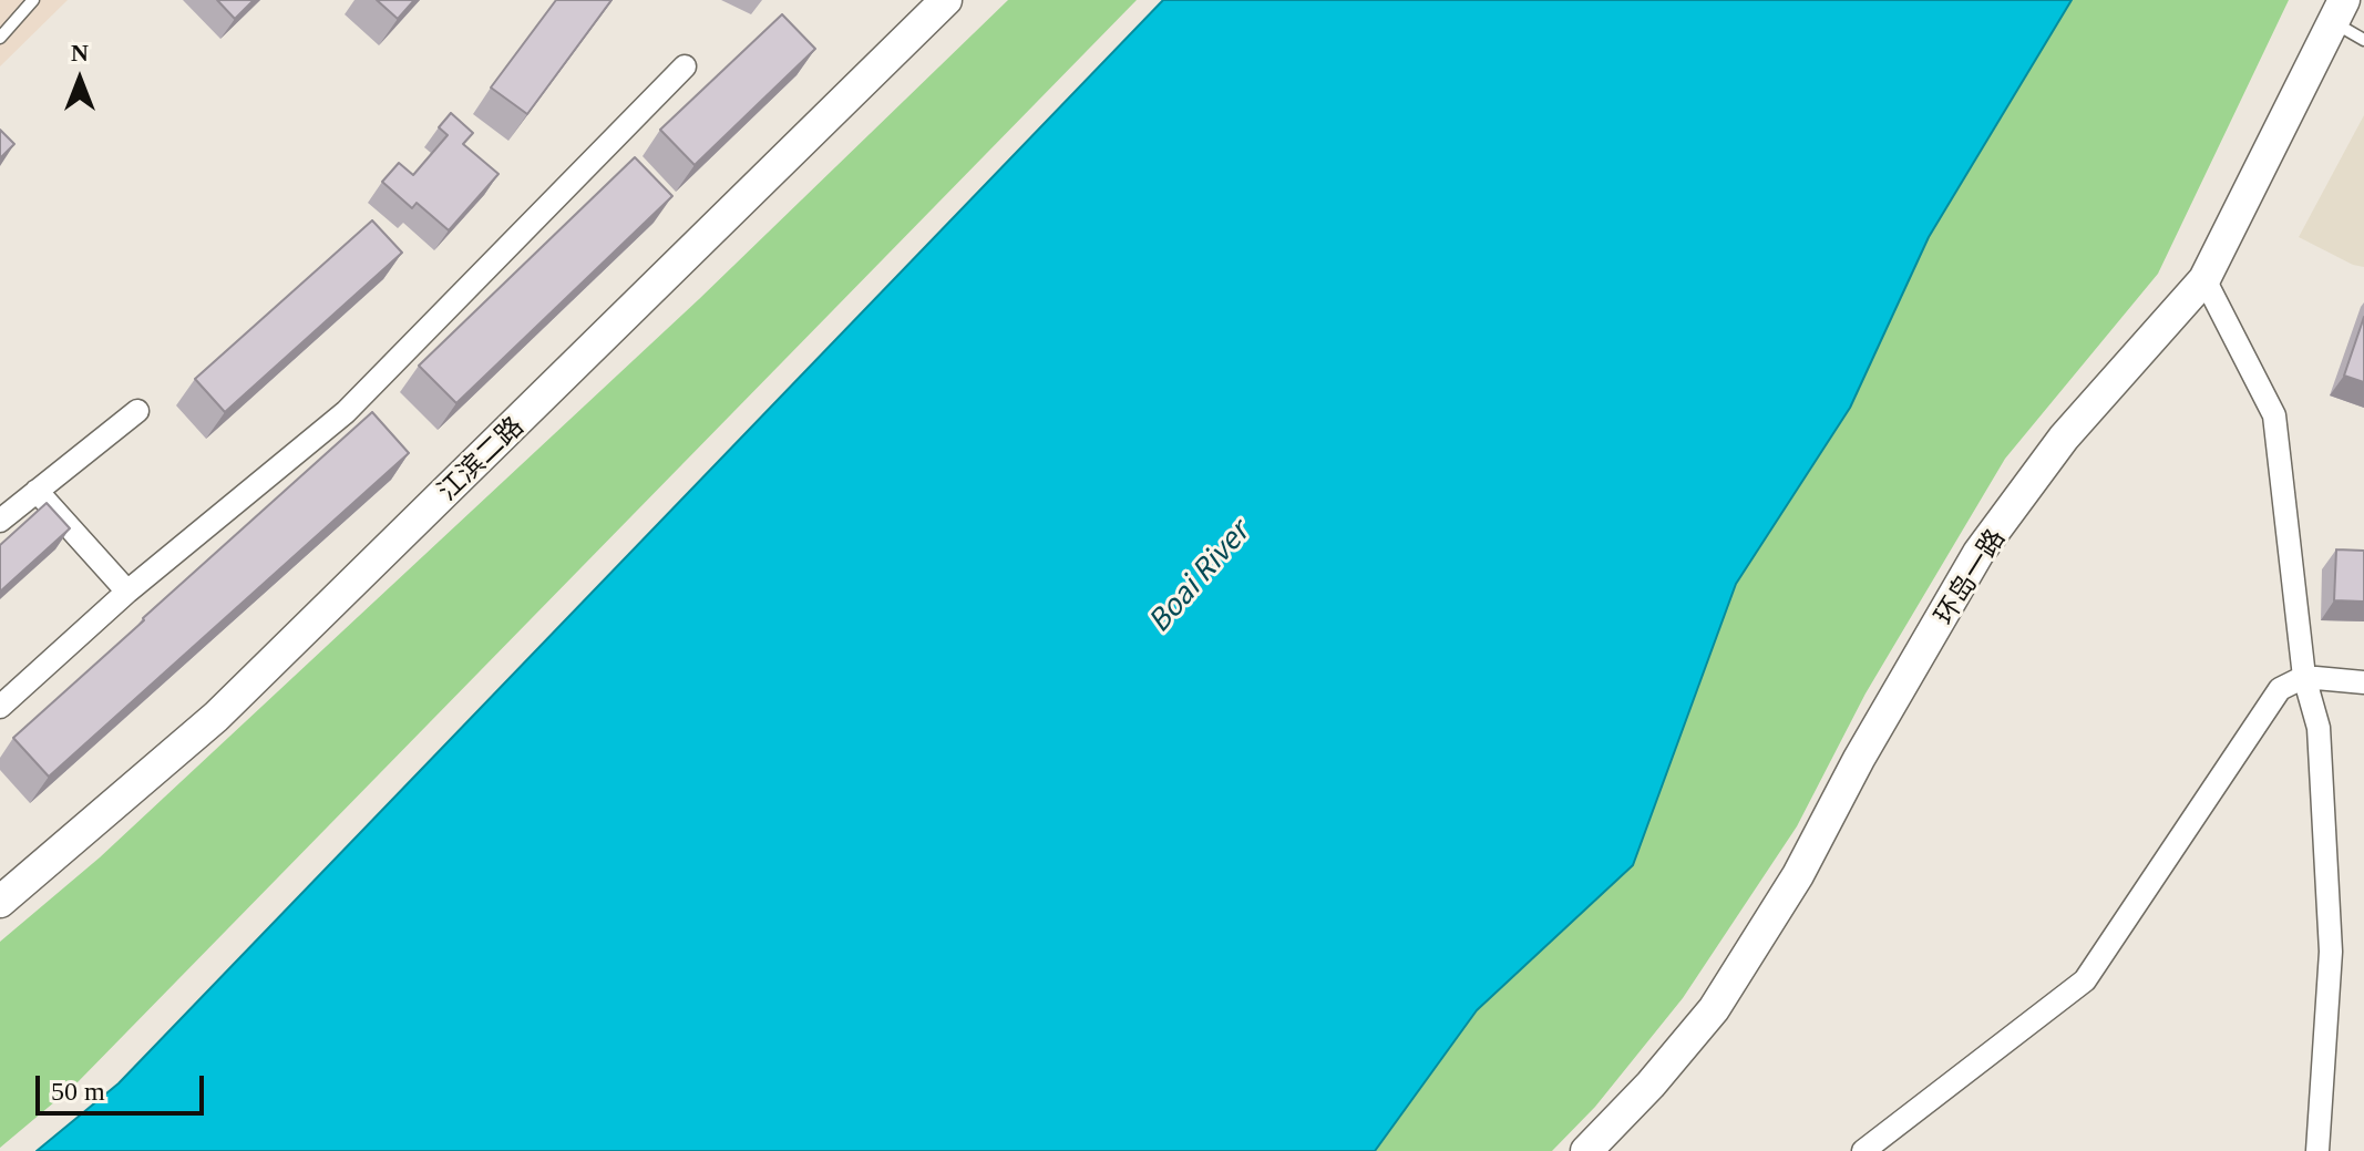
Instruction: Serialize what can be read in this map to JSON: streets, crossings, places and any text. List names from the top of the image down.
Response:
{
  "streets": {
    "street": ["江滨二路", "环岛一路"]
  },
  "water": ["Boai River"],
  "scale_bar": "50 m",
  "north": "top"
}
